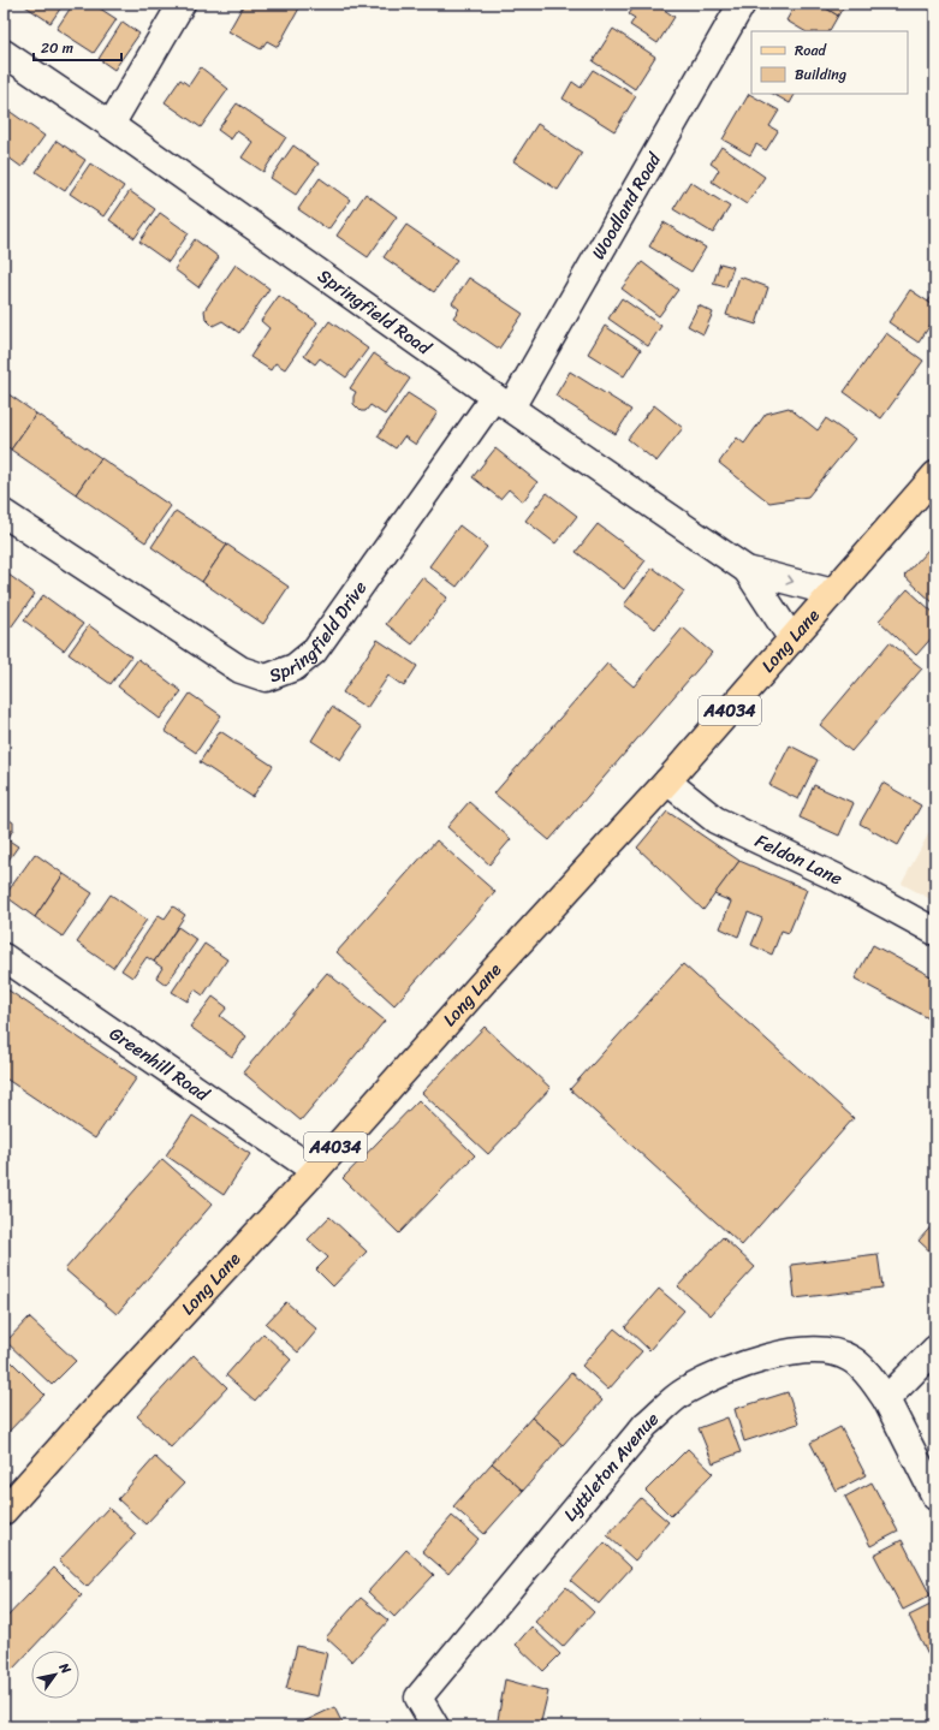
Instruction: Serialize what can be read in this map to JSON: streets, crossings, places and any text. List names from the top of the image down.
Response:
{
  "streets": {
    "main road": ["Long Lane", "A4034"],
    "street": [
      "Woodland Road",
      "Springfield Road",
      "Springfield Drive",
      "Feldon Lane",
      "Greenhill Road",
      "Lyttleton Avenue"
    ]
  },
  "crossings": [
    ["Woodland Road", "Springfield Road"],
    ["Woodland Road", "Springfield Drive"],
    ["Springfield Road", "Springfield Drive"],
    ["Springfield Road", "Long Lane"],
    ["Long Lane", "Feldon Lane"],
    ["Long Lane", "Greenhill Road"]
  ],
  "legend": ["Road", "Building"],
  "scale_bar": "20 m",
  "north": "top right"
}
